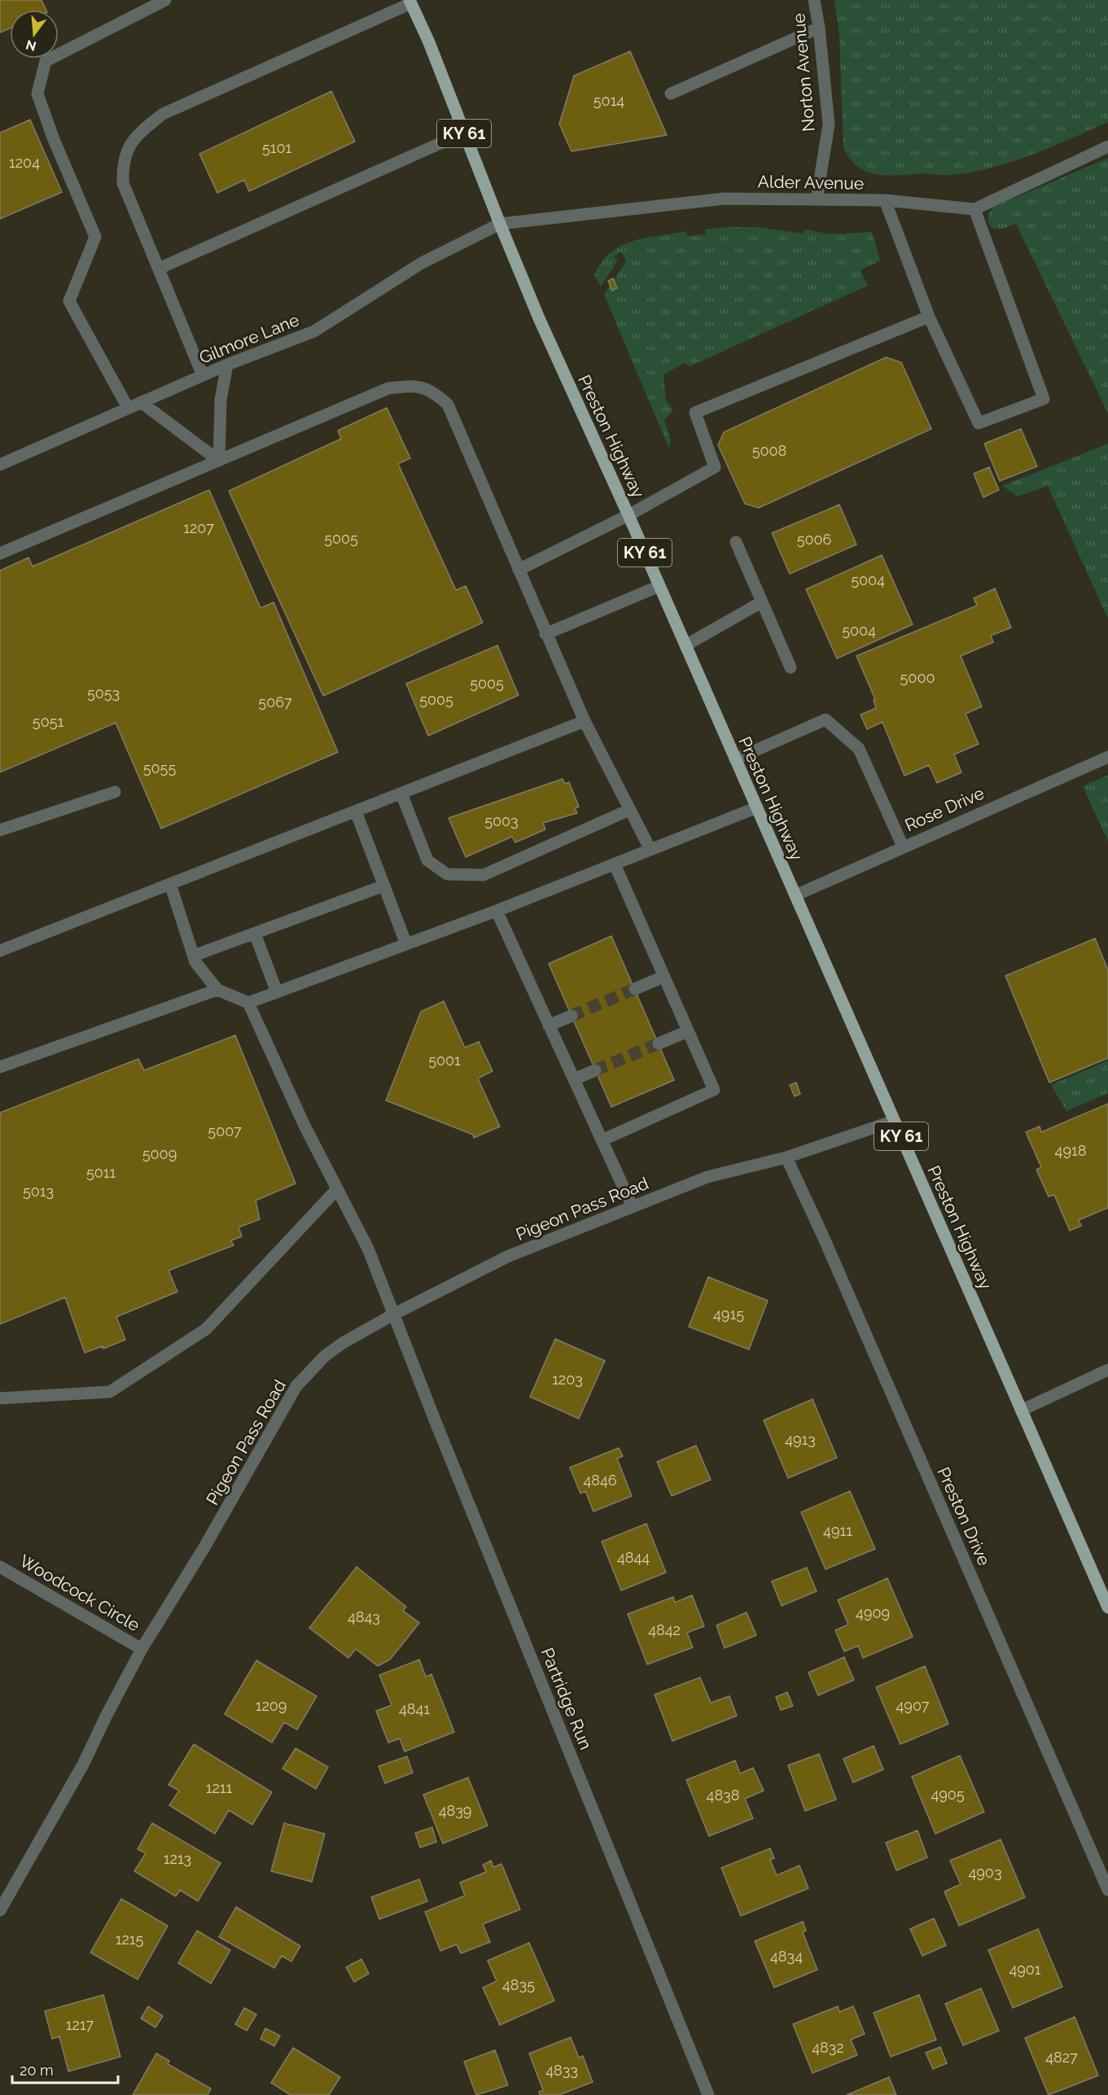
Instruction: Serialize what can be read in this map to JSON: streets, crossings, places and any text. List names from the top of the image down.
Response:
{
  "streets": {
    "main road": ["KY 61", "Preston Highway"],
    "street": [
      "Norton Avenue",
      "Alder Avenue",
      "Gilmore Lane",
      "Rose Drive",
      "Pigeon Pass Road",
      "Preston Drive",
      "Woodcock Circle",
      "Partridge Run"
    ]
  },
  "crossings": [
    ["Norton Avenue", "Alder Avenue"],
    ["Alder Avenue", "Gilmore Lane"],
    ["Alder Avenue", "Preston Highway"],
    ["Gilmore Lane", "Preston Highway"],
    ["Preston Highway", "Rose Drive"],
    ["Preston Highway", "Pigeon Pass Road"],
    ["Pigeon Pass Road", "Preston Drive"],
    ["Pigeon Pass Road", "Woodcock Circle"],
    ["Pigeon Pass Road", "Partridge Run"]
  ],
  "house_numbers": [
    "5014",
    "5101",
    "1204",
    "5008",
    "1207",
    "5005",
    "5006",
    "5004",
    "5004",
    "5000",
    "5005",
    "5053",
    "5005",
    "5067",
    "5051",
    "5055",
    "5003",
    "5001",
    "5007",
    "4918",
    "5009",
    "5011",
    "5013",
    "4915",
    "1203",
    "4913",
    "4846",
    "4911",
    "4844",
    "4909",
    "4843",
    "4842",
    "1209",
    "4907",
    "4841",
    "1211",
    "4905",
    "4838",
    "4839",
    "1213",
    "4903",
    "1215",
    "4834",
    "4901",
    "4835",
    "1217",
    "4832",
    "4827",
    "4833"
  ],
  "scale_bar": "20 m",
  "north": "bottom"
}
